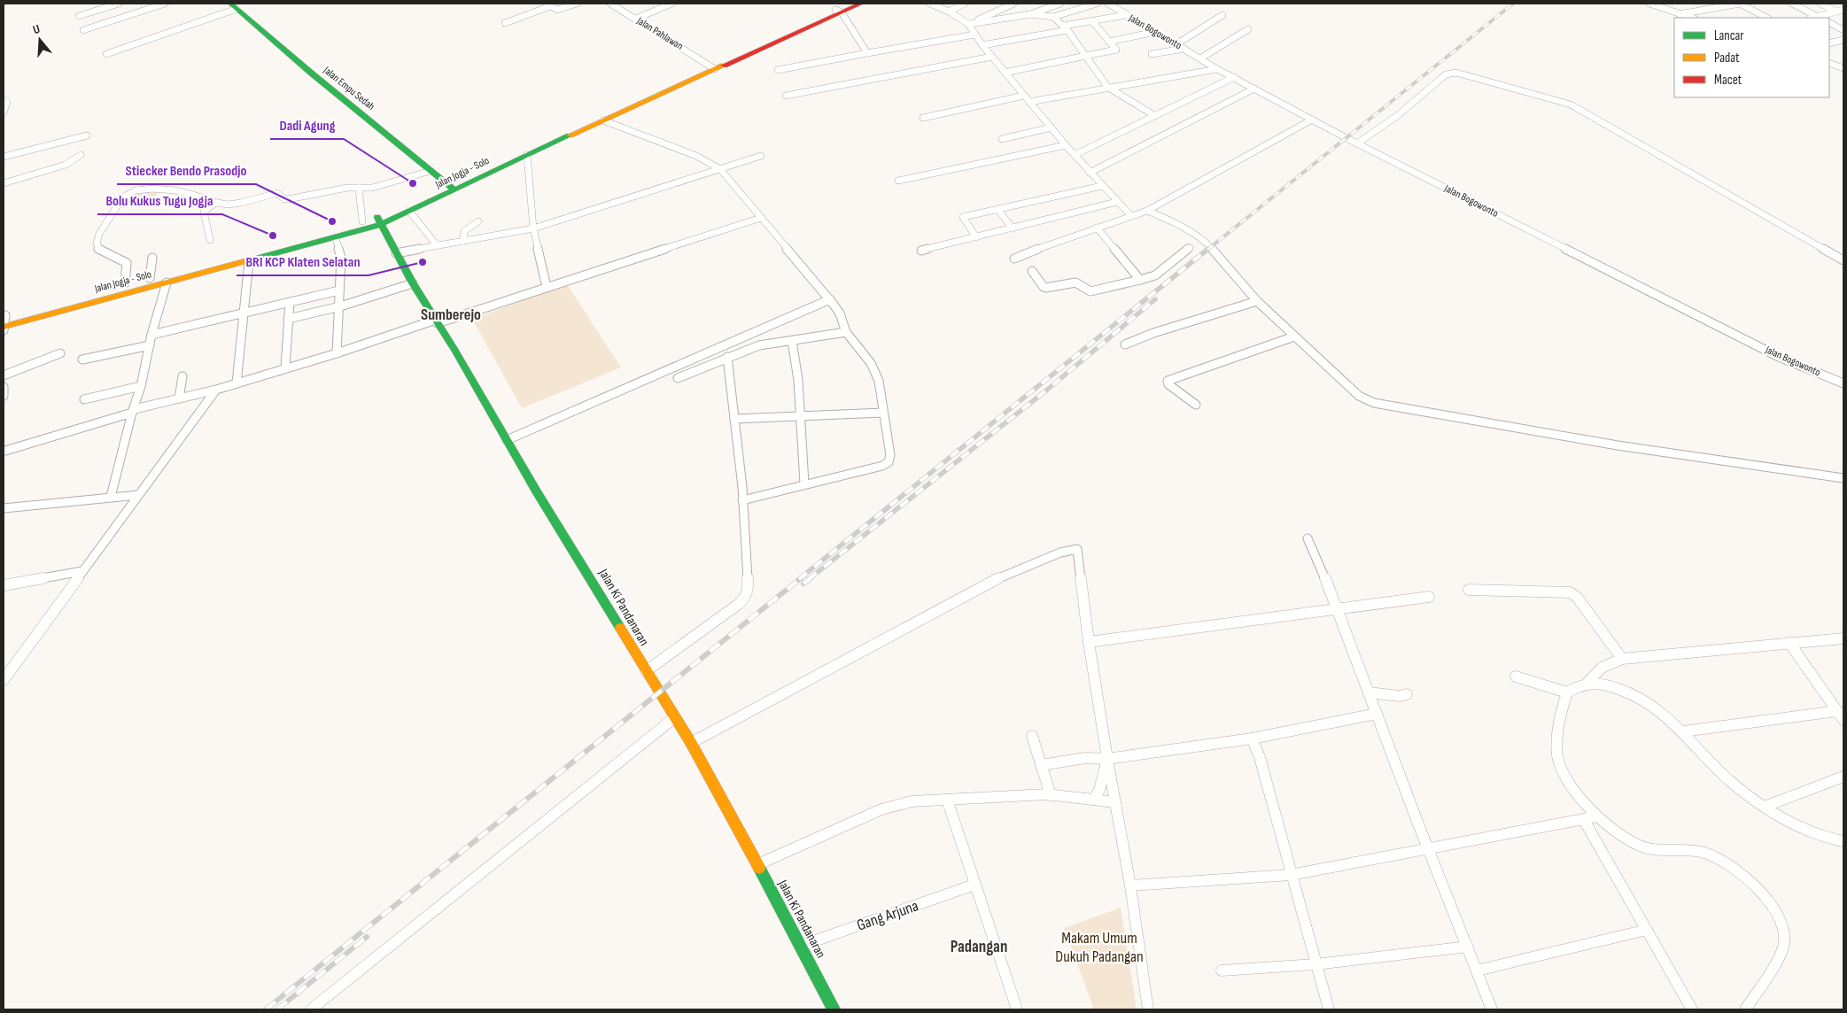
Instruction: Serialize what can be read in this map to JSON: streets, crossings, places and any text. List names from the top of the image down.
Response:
{
  "streets": {
    "main road": ["Jalan Empu Sedah", "Jalan Jogja - Solo", "Jalan Ki Pandanaran"],
    "street": ["Jalan Bogowonto", "Jalan Pahlawan", "Gang Arjuna"]
  },
  "crossings": [
    ["Jalan Pahlawan", "Jalan Jogja - Solo"],
    ["Jalan Empu Sedah", "Jalan Jogja - Solo"],
    ["Jalan Jogja - Solo", "Jalan Ki Pandanaran"],
    ["Jalan Ki Pandanaran", "Gang Arjuna"]
  ],
  "districts": ["Sumberejo", "Padangan"],
  "parks": ["Makam Umum Dukuh Padangan"],
  "places": [
    "Dadi Agung",
    "Stiecker Bendo Prasodjo",
    "Bolu Kukus Tugu Jogja",
    "BRI KCP Klaten Selatan"
  ],
  "legend": ["Lancar", "Padat", "Macet"],
  "north": "top"
}
